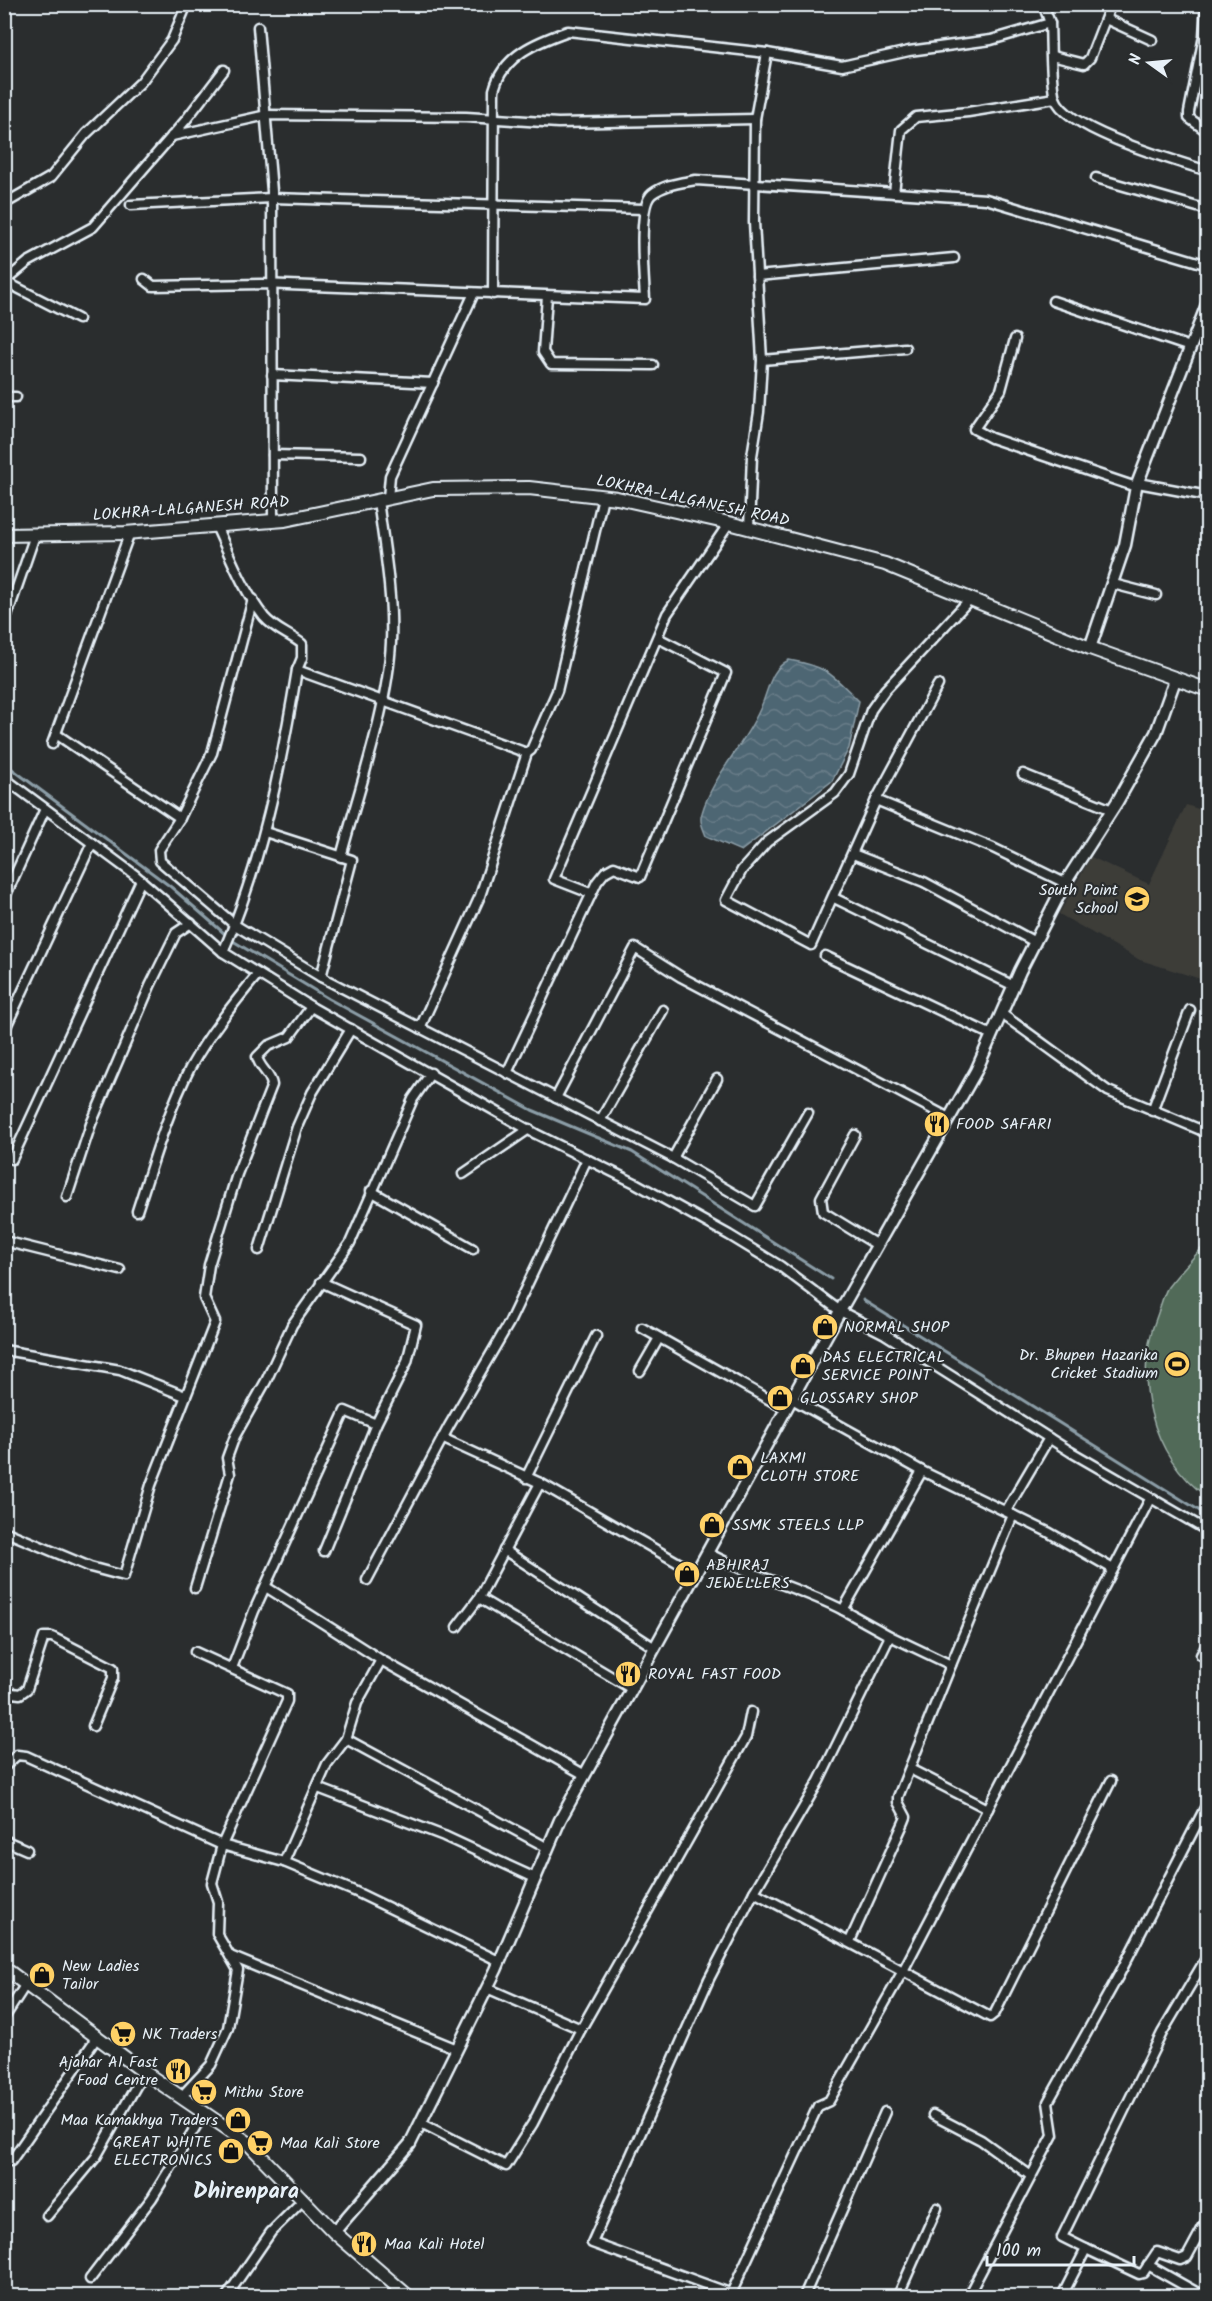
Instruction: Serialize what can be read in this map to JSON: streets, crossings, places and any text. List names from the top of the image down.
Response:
{
  "streets": {
    "main road": ["LOKHRA-LALGANESH ROAD"]
  },
  "districts": ["Dhirenpara"],
  "places": {
    "school or university": ["South Point School"],
    "restaurant": [
      "FOOD SAFARI",
      "ROYAL FAST FOOD",
      "Ajahar A1 Fast Food Centre",
      "Maa Kali Hotel"
    ],
    "shop": [
      "NORMAL SHOP",
      "DAS ELECTRICAL SERVICE POINT",
      "GLOSSARY SHOP",
      "LAXMI CLOTH STORE",
      "SSMK STEELS LLP",
      "ABHIRAJ JEWELLERS",
      "New Ladies Tailor",
      "Maa Kamakhya Traders",
      "GREAT WHITE ELECTRONICS"
    ],
    "sports": ["Dr. Bhupen Hazarika Cricket Stadium"],
    "supermarket": ["NK Traders", "Mithu Store", "Maa Kali Store"]
  },
  "scale_bar": "100 m",
  "north": "left"
}
